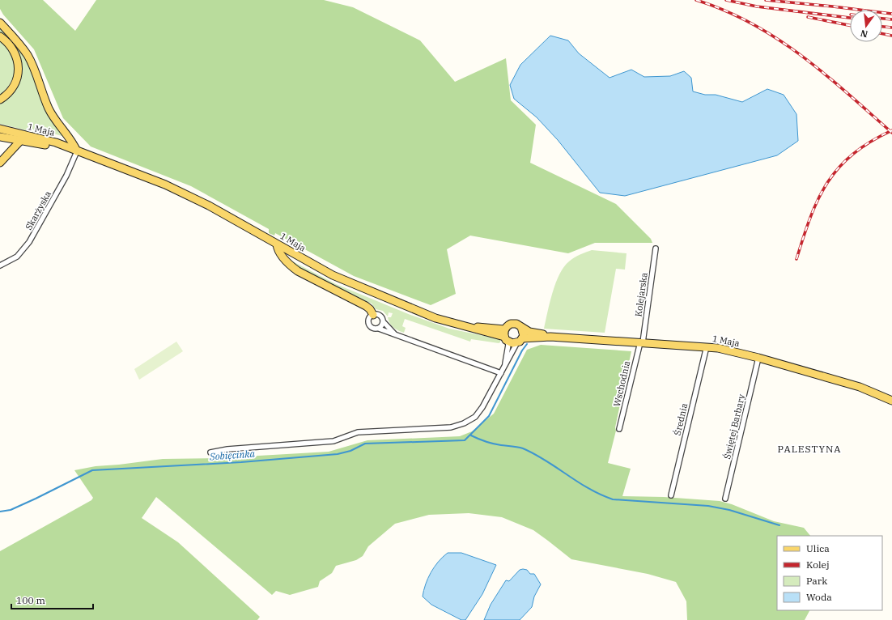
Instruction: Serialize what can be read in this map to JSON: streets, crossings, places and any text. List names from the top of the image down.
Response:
{
  "streets": {
    "main road": ["1 Maja"],
    "street": [
      "Skarżyska",
      "Kolejarska",
      "Wschodnia",
      "Średnia",
      "Świętej Barbary"
    ]
  },
  "crossings": [
    ["1 Maja", "Skarżyska"],
    ["1 Maja", "Kolejarska"],
    ["1 Maja", "Wschodnia"],
    ["1 Maja", "Średnia"],
    ["1 Maja", "Świętej Barbary"],
    ["Kolejarska", "Wschodnia"]
  ],
  "districts": ["PALESTYNA"],
  "water": ["Sobięcinka"],
  "legend": [
    "Ulica",
    "Kolej",
    "Park",
    "Woda"
  ],
  "scale_bar": "100 m",
  "north": "bottom"
}
